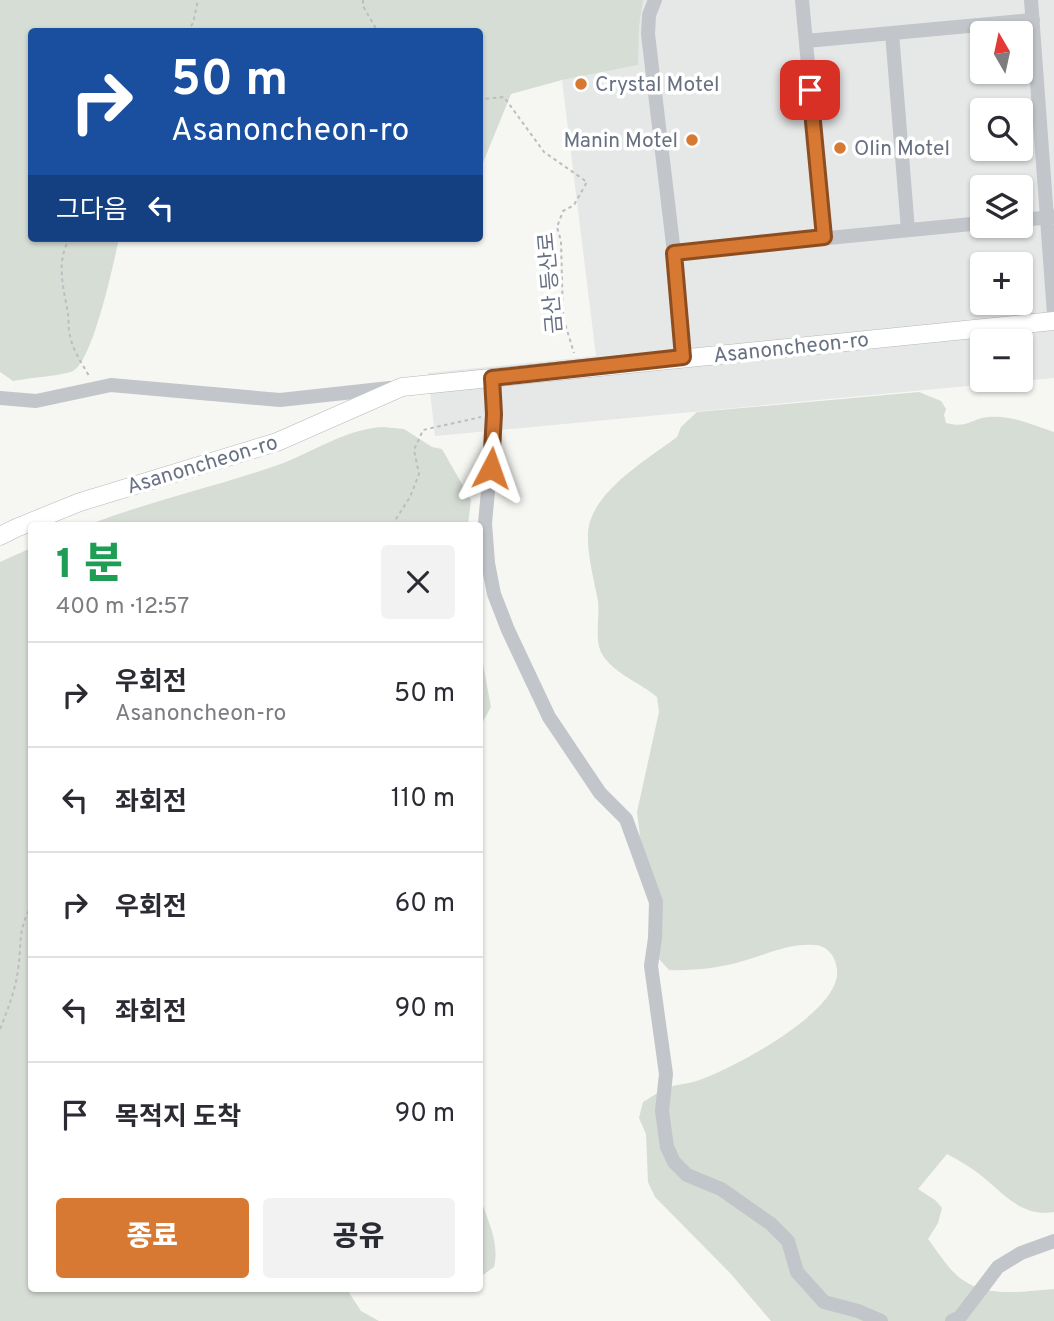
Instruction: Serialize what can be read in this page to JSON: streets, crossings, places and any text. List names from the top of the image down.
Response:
{
  "streets": {
    "main road": ["Asanoncheon-ro"],
    "path": ["금산 등산로"]
  },
  "crossings": [
    ["금산 등산로", "Asanoncheon-ro"]
  ],
  "places": ["Crystal Motel", "Manin Motel", "Olin Motel"],
  "north": "top",
  "page": {
    "map_buttons": ["+", "−"],
    "turn": ["50 m", "Asanoncheon-ro"],
    "then": "그다음",
    "heading": ["1 분", "400 m · 12:57"],
    "list": [
      {
        "name": "우회전",
        "note": "Asanoncheon-ro",
        "value": "50 m"
      },
      {
        "name": "좌회전",
        "value": "110 m"
      },
      {
        "name": "우회전",
        "value": "60 m"
      },
      {
        "name": "좌회전",
        "value": "90 m"
      },
      {
        "name": "목적지 도착",
        "value": "90 m"
      }
    ],
    "buttons": ["종료", "공유"]
  }
}
